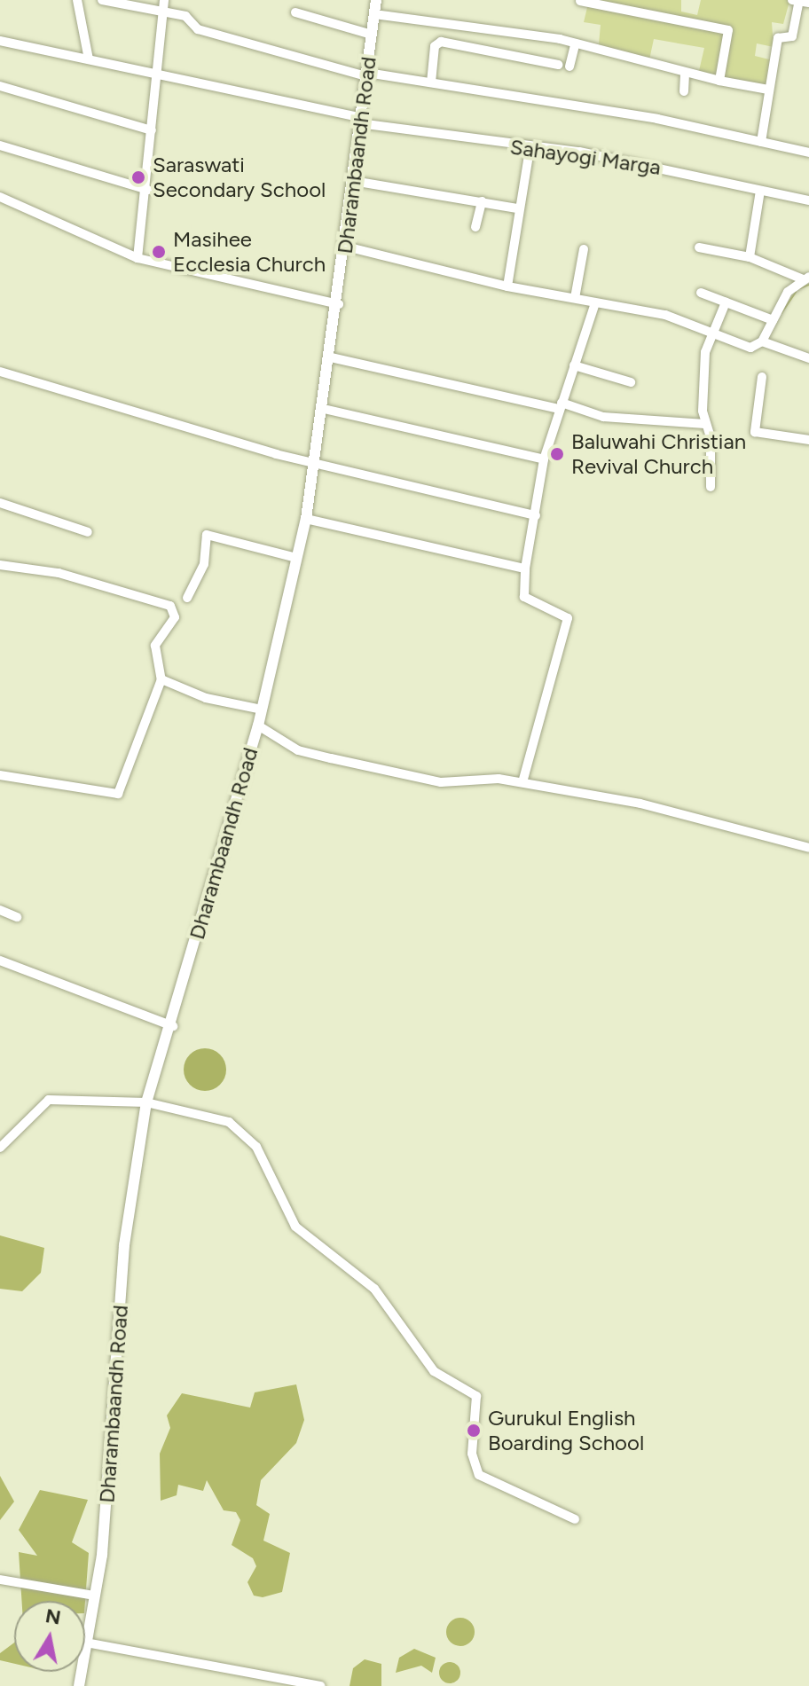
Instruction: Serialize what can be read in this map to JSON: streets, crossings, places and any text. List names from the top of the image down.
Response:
{
  "streets": {
    "main road": ["Dharambaandh Road"],
    "street": ["Sahayogi Marga"]
  },
  "crossings": [
    ["Dharambaandh Road", "Sahayogi Marga"]
  ],
  "places": [
    "Saraswati Secondary School",
    "Masihee Ecclesia Church",
    "Baluwahi Christian Revival Church",
    "Gurukul English Boarding School"
  ],
  "north": "top"
}
